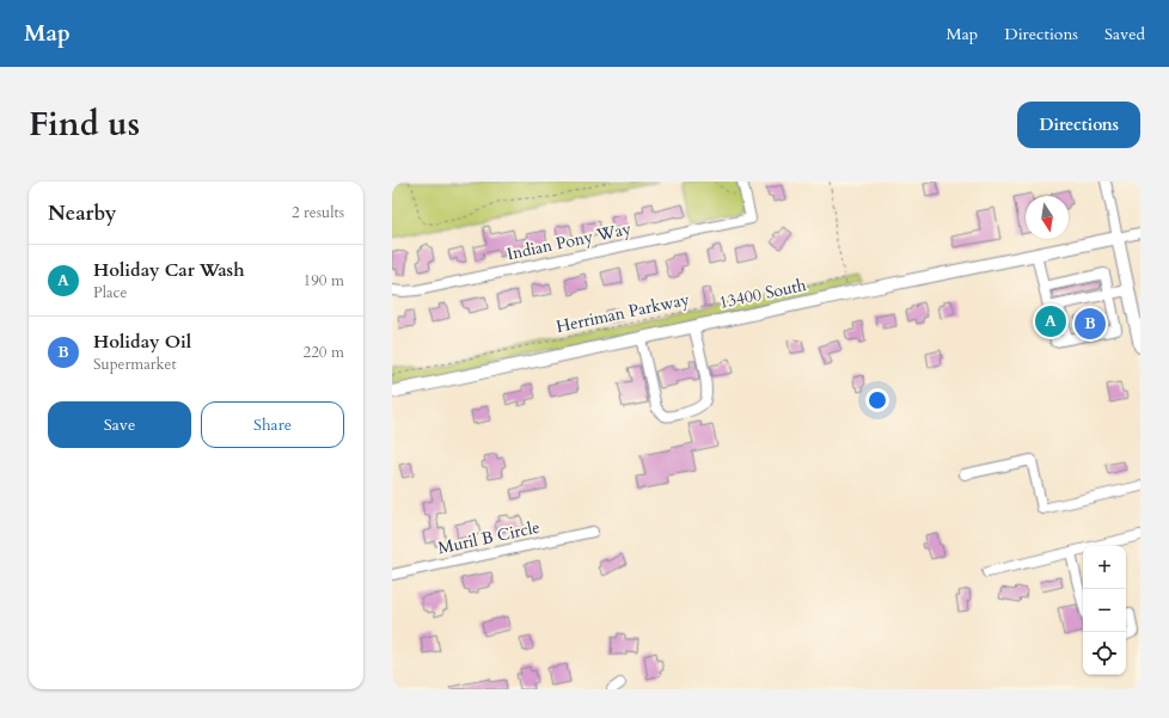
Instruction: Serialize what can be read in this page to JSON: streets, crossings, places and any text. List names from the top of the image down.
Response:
{
  "streets": {
    "main road": ["13400 South"],
    "street": ["Indian Pony Way", "Muril B Circle"],
    "path": ["Herriman Parkway"]
  },
  "north": "bottom",
  "page": {
    "header": "Map",
    "nav": ["Map", "Directions", "Saved"],
    "title": "Find us",
    "buttons": [
      "Directions",
      ["Save", "Share"]
    ],
    "heading": ["Nearby", "2 results"],
    "list": [
      {
        "mark": "A",
        "name": "Holiday Car Wash",
        "note": "Place",
        "value": "190 m"
      },
      {
        "mark": "B",
        "name": "Holiday Oil",
        "note": "Supermarket",
        "value": "220 m"
      }
    ],
    "pins": ["A", "B"],
    "map_buttons": ["+", "−"]
  }
}
